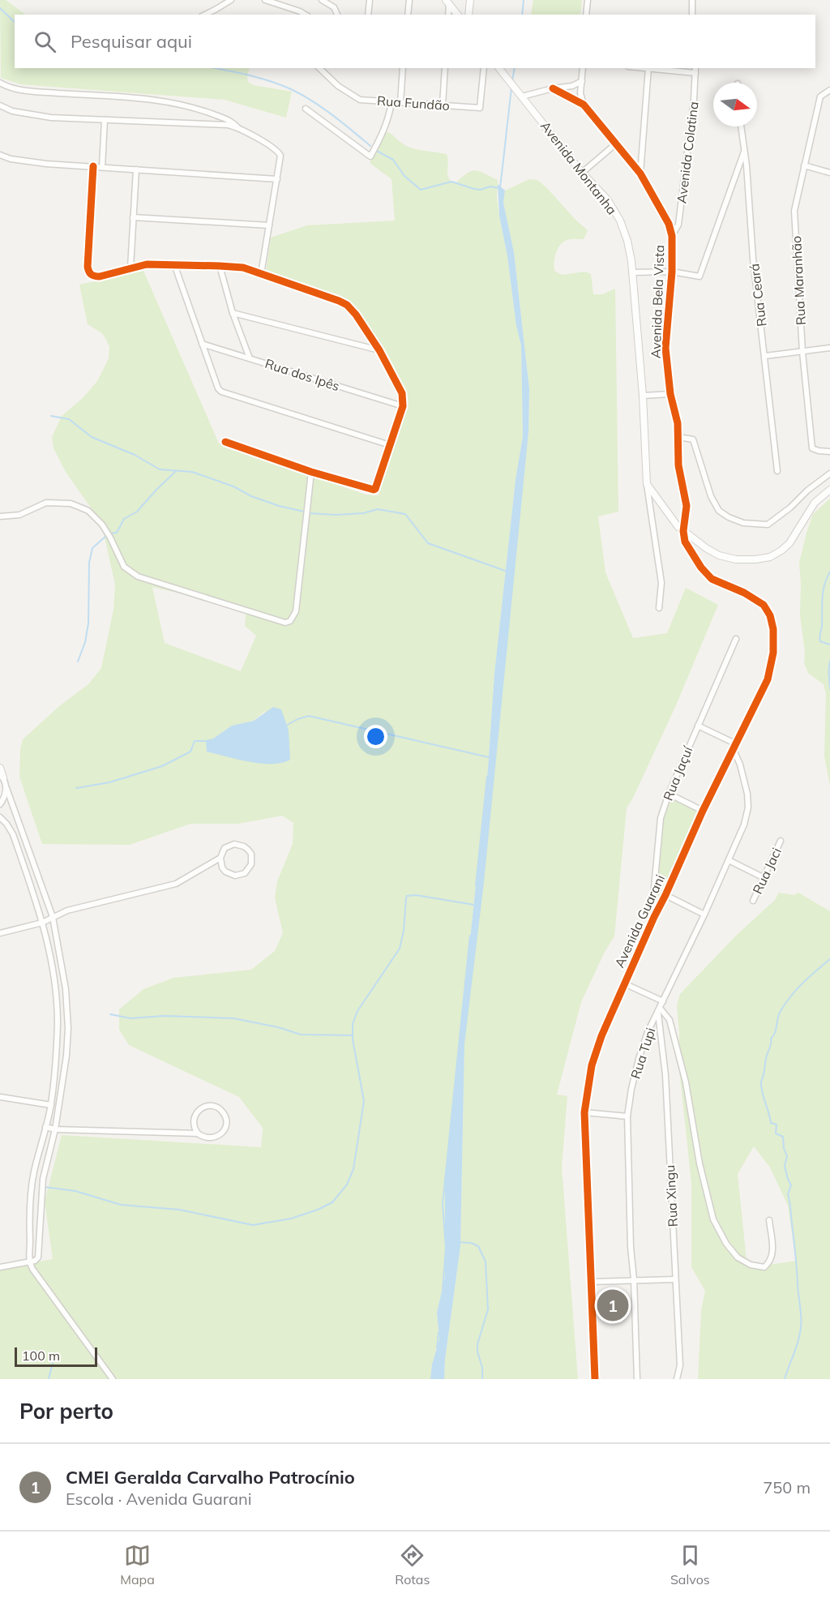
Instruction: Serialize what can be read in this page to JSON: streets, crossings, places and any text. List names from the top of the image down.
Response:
{
  "streets": {
    "street": [
      "Rua Fundão",
      "Avenida Colatina",
      "Avenida Montanha",
      "Rua Maranhão",
      "Rua Ceará",
      "Avenida Bela Vista",
      "Rua dos Ipês",
      "Rua Jaçuí",
      "Rua Jaci",
      "Avenida Guarani",
      "Rua Tupi",
      "Rua Xingu"
    ]
  },
  "crossings": [
    ["Avenida Colatina", "Avenida Bela Vista"],
    ["Avenida Bela Vista", "Avenida Guarani"],
    ["Rua Jaçuí", "Avenida Guarani"],
    ["Avenida Guarani", "Rua Tupi"],
    ["Rua Tupi", "Rua Xingu"]
  ],
  "scale_bar": "100 m",
  "north": "right",
  "page": {
    "search": "Pesquisar aqui",
    "pins": "1",
    "scale": "100 m",
    "heading": "Por perto",
    "list": [
      {
        "mark": "1",
        "name": "CMEI Geralda Carvalho Patrocínio",
        "note": "Escola · Avenida Guarani",
        "value": "750 m"
      }
    ],
    "nav": ["Mapa", "Rotas", "Salvos"]
  }
}
